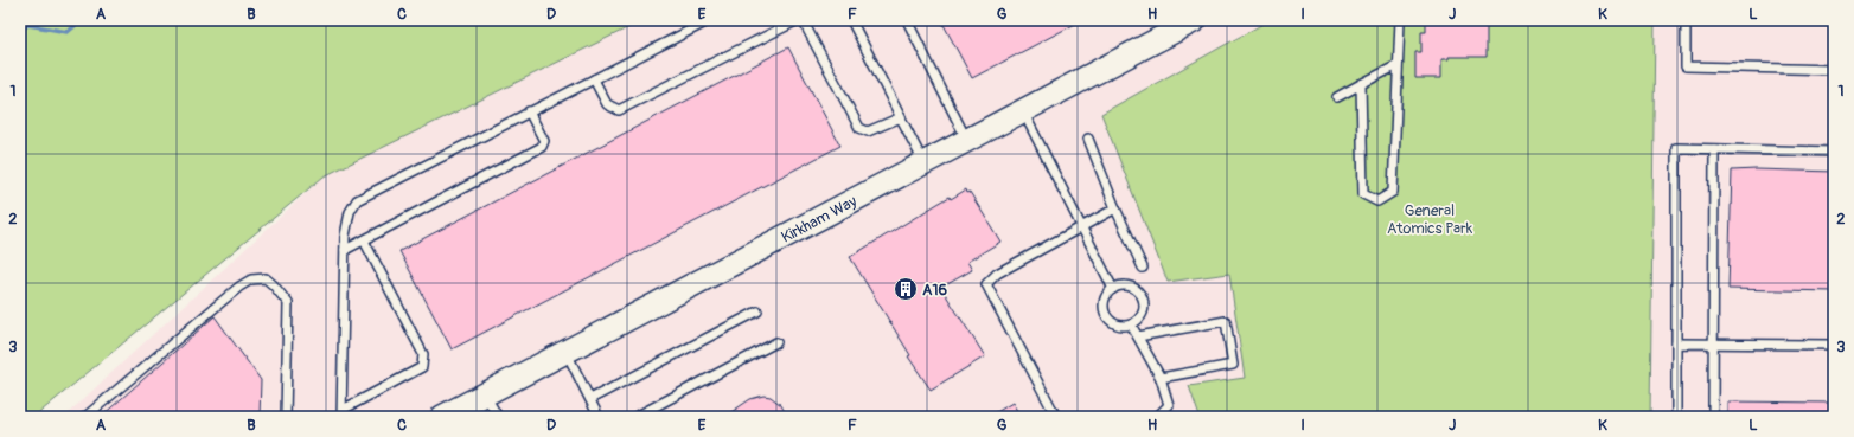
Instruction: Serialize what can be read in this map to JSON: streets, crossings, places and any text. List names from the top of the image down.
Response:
{
  "streets": {
    "main road": ["Kirkham Way"]
  },
  "parks": ["General Atomics Park"],
  "places": {
    "building": ["A16"]
  },
  "grid": {
    "columns": [
      "A",
      "B",
      "C",
      "D",
      "E",
      "F",
      "G",
      "H",
      "I",
      "J",
      "K",
      "L"
    ],
    "rows": ["1", "2", "3"]
  }
}
